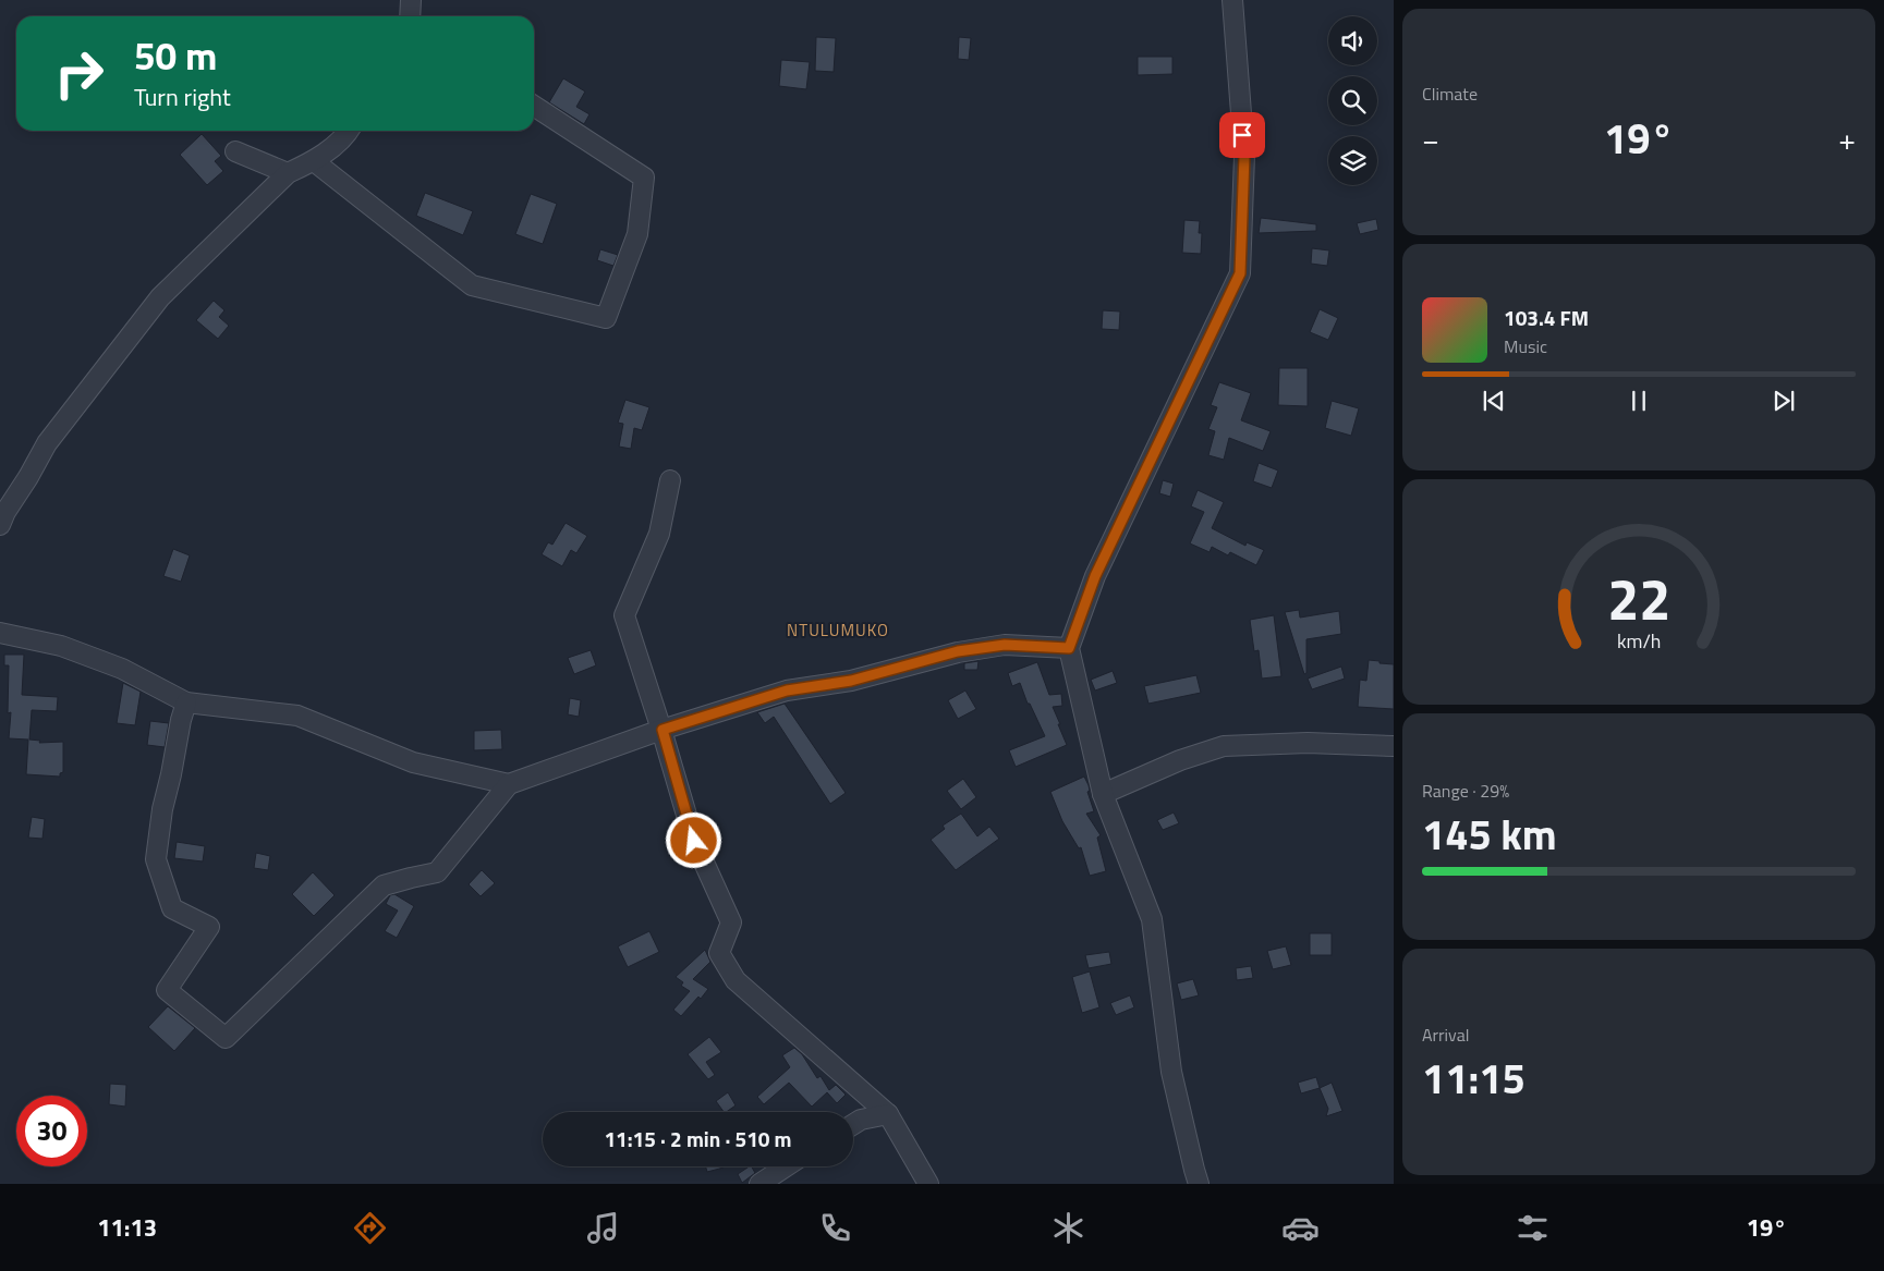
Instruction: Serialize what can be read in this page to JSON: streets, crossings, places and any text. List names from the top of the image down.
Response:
{
  "districts": ["NTULUMUKO"],
  "page": {
    "tile": [
      "Climate",
      ["Range · 29%", "145 km"],
      ["Arrival", "11:15"]
    ],
    "turn": ["50 m", "Turn right"],
    "heat": ["−", "19°", "+"],
    "song": ["103.4 FM", "Music"],
    "limit": "30",
    "trip": "11:15 · 2 min · 510 m",
    "tabs": ["11:13", "19°"],
    "gauge": ["22", "km/h"]
  }
}
